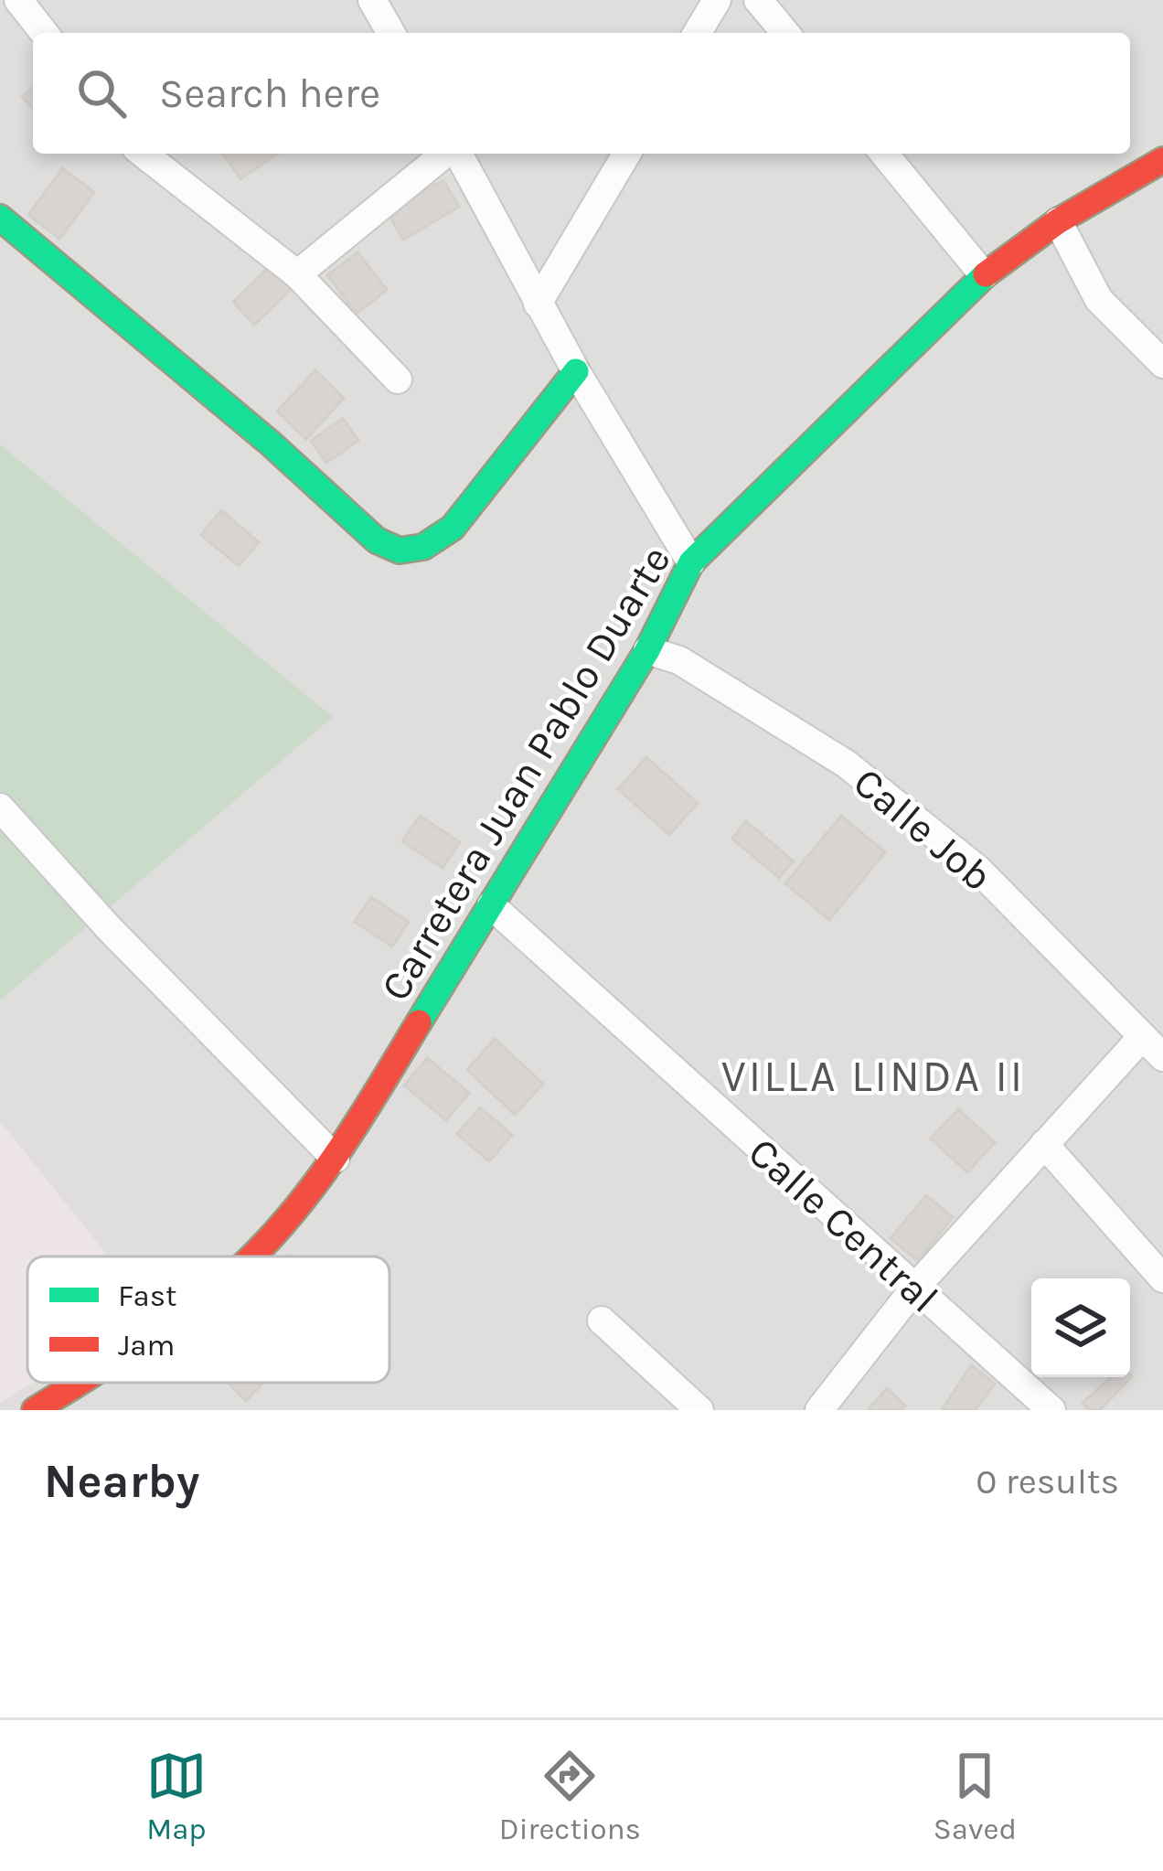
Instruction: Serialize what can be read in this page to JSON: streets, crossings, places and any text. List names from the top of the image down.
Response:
{
  "streets": {
    "main road": ["Carretera Juan Pablo Duarte"],
    "street": ["Calle Job", "Calle Central"]
  },
  "crossings": [
    ["Carretera Juan Pablo Duarte", "Calle Job"],
    ["Carretera Juan Pablo Duarte", "Calle Central"]
  ],
  "districts": ["VILLA LINDA II"],
  "legend": ["Fast", "Jam"],
  "page": {
    "search": "Search here",
    "heading": ["Nearby", "0 results"],
    "nav": ["Map", "Directions", "Saved"]
  }
}
